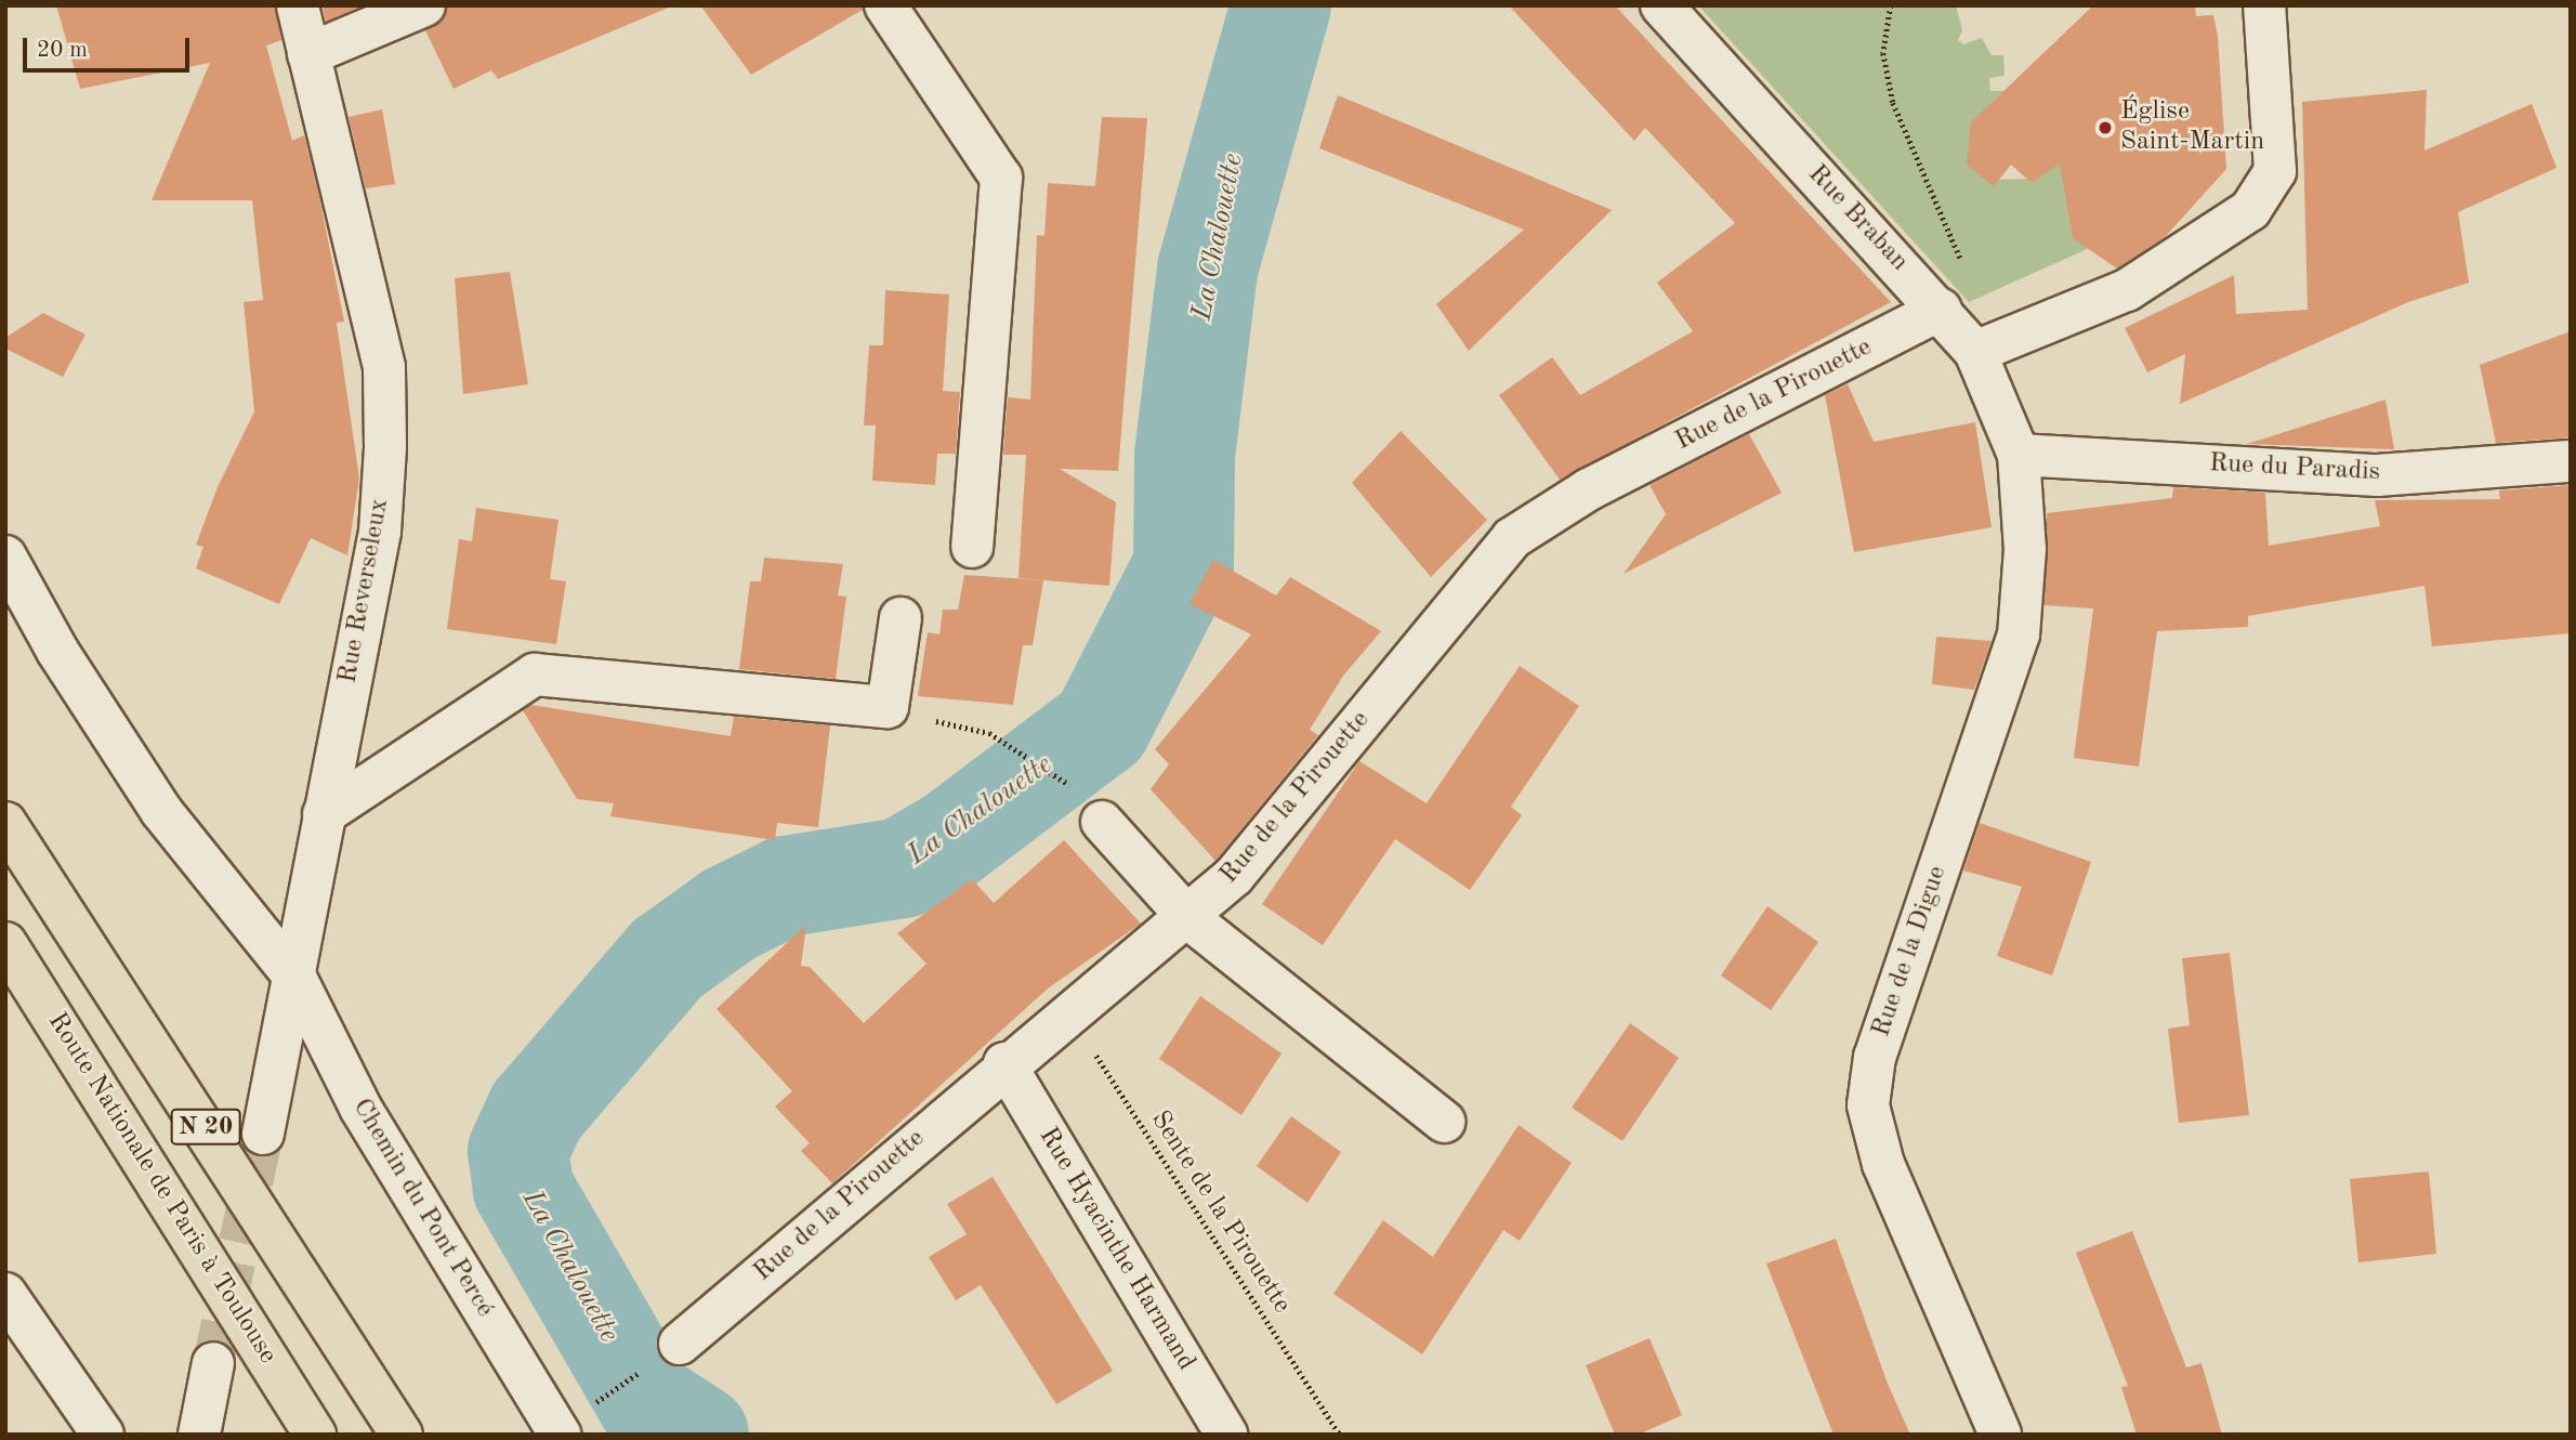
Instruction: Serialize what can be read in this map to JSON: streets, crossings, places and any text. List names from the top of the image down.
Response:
{
  "streets": {
    "main road": ["N 20", "Route Nationale de Paris à Toulouse"],
    "street": [
      "Rue Braban",
      "Rue de la Pirouette",
      "Rue du Paradis",
      "Rue Reverseleux",
      "Rue de la Digue",
      "Chemin du Pont Percé",
      "Rue Hyacinthe Harmand"
    ],
    "path": ["Sente de la Pirouette"]
  },
  "crossings": [
    ["Rue Braban", "Rue de la Pirouette"],
    ["Rue Braban", "Rue du Paradis"],
    ["Rue Braban", "Rue de la Digue"],
    ["Rue de la Pirouette", "Sente de la Pirouette"],
    ["Rue de la Pirouette", "Rue Hyacinthe Harmand"],
    ["Rue du Paradis", "Rue de la Digue"],
    ["Rue Reverseleux", "Chemin du Pont Percé"]
  ],
  "water": ["La Chalouette"],
  "places": ["Église Saint-Martin"],
  "scale_bar": "20 m"
}
